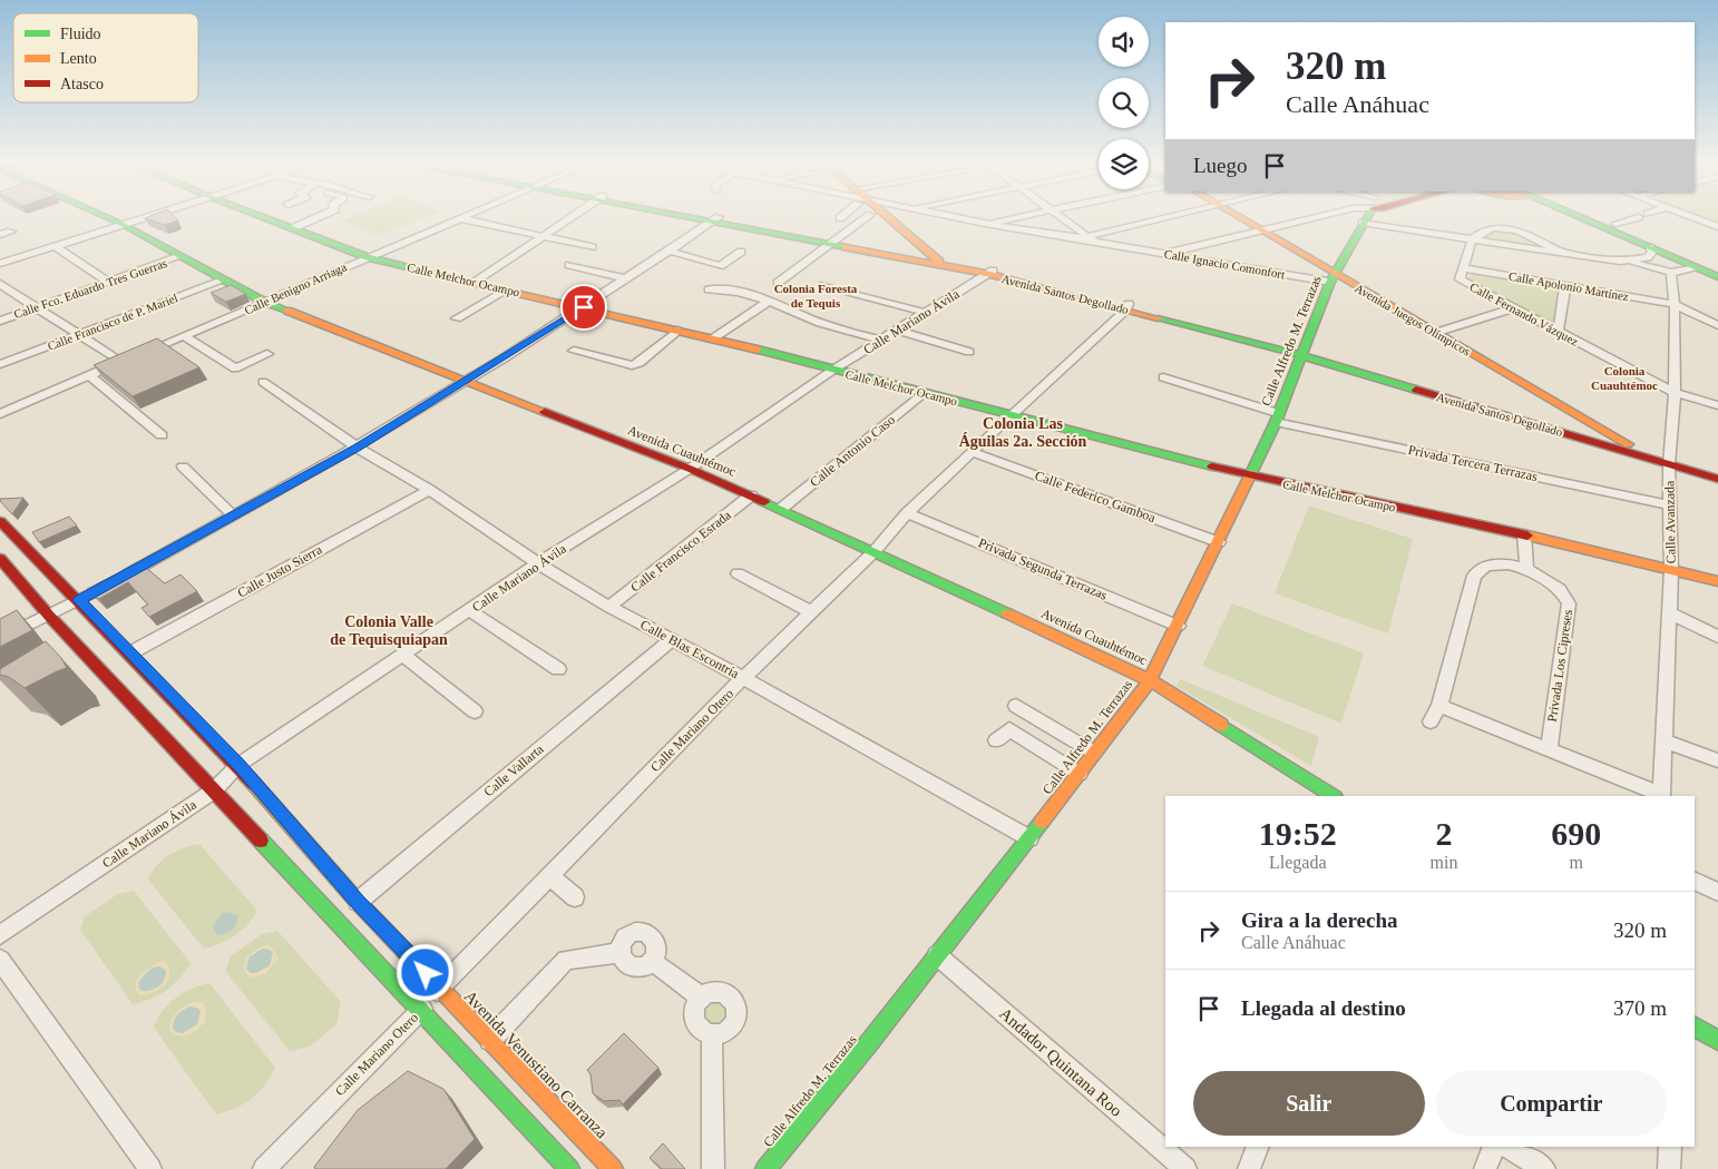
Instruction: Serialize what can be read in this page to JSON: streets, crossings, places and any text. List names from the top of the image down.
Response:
{
  "streets": {
    "street": [
      "Calle Ignacio Comonfort",
      "Calle Melchor Ocampo",
      "Calle Apolonio Martínez",
      "Calle Fco. Eduardo Tres Guerras",
      "Calle Benigno Arriaga",
      "Avenida Santos Degollado",
      "Calle Fernando Vázquez",
      "Avenida Juegos Olímpicos",
      "Calle Francisco de P. Mariel",
      "Calle Mariano Ávila",
      "Calle Alfredo M. Terrazas",
      "Avenida Cuauhtémoc",
      "Calle Antonio Caso",
      "Privada Tercera Terrazas",
      "Calle Federico Gamboa",
      "Calle Avanzada",
      "Calle Francisco Esrada",
      "Privada Segunda Terrazas",
      "Calle Justo Sierra",
      "Calle Blas Escontría",
      "Privada Los Cipreses",
      "Calle Mariano Otero",
      "Calle Vallarta",
      "Andador Quintana Roo",
      "Avenida Venustiano Carranza"
    ]
  },
  "crossings": [
    ["Calle Ignacio Comonfort", "Avenida Juegos Olímpicos"],
    ["Calle Ignacio Comonfort", "Calle Alfredo M. Terrazas"],
    ["Calle Melchor Ocampo", "Calle Benigno Arriaga"],
    ["Calle Melchor Ocampo", "Calle Mariano Ávila"],
    ["Calle Melchor Ocampo", "Calle Alfredo M. Terrazas"],
    ["Calle Melchor Ocampo", "Calle Antonio Caso"],
    ["Calle Melchor Ocampo", "Calle Avanzada"],
    ["Calle Melchor Ocampo", "Calle Mariano Otero"],
    ["Calle Apolonio Martínez", "Calle Fernando Vázquez"],
    ["Calle Apolonio Martínez", "Calle Avanzada"],
    ["Calle Fco. Eduardo Tres Guerras", "Avenida Cuauhtémoc"],
    ["Calle Benigno Arriaga", "Avenida Cuauhtémoc"],
    ["Avenida Santos Degollado", "Avenida Juegos Olímpicos"],
    ["Avenida Santos Degollado", "Calle Mariano Ávila"],
    ["Avenida Santos Degollado", "Calle Alfredo M. Terrazas"],
    ["Avenida Santos Degollado", "Calle Avanzada"],
    ["Avenida Santos Degollado", "Calle Mariano Otero"],
    ["Calle Fernando Vázquez", "Calle Avanzada"],
    ["Avenida Juegos Olímpicos", "Calle Alfredo M. Terrazas"],
    ["Calle Francisco de P. Mariel", "Avenida Cuauhtémoc"],
    ["Calle Mariano Ávila", "Avenida Cuauhtémoc"],
    ["Calle Mariano Ávila", "Calle Blas Escontría"],
    ["Calle Mariano Ávila", "Avenida Venustiano Carranza"],
    ["Calle Alfredo M. Terrazas", "Avenida Cuauhtémoc"],
    ["Calle Alfredo M. Terrazas", "Privada Tercera Terrazas"],
    ["Calle Alfredo M. Terrazas", "Calle Federico Gamboa"],
    ["Calle Alfredo M. Terrazas", "Privada Segunda Terrazas"],
    ["Calle Alfredo M. Terrazas", "Calle Blas Escontría"],
    ["Calle Alfredo M. Terrazas", "Andador Quintana Roo"],
    ["Avenida Cuauhtémoc", "Calle Antonio Caso"],
    ["Avenida Cuauhtémoc", "Calle Francisco Esrada"],
    ["Avenida Cuauhtémoc", "Calle Mariano Otero"],
    ["Privada Tercera Terrazas", "Calle Avanzada"],
    ["Calle Federico Gamboa", "Calle Mariano Otero"],
    ["Calle Francisco Esrada", "Calle Blas Escontría"],
    ["Privada Segunda Terrazas", "Calle Mariano Otero"],
    ["Calle Justo Sierra", "Calle Blas Escontría"],
    ["Calle Justo Sierra", "Avenida Venustiano Carranza"],
    ["Calle Blas Escontría", "Calle Mariano Otero"],
    ["Calle Blas Escontría", "Calle Vallarta"],
    ["Calle Mariano Otero", "Avenida Venustiano Carranza"],
    ["Calle Vallarta", "Avenida Venustiano Carranza"]
  ],
  "districts": [
    "Colonia Foresta de Tequis",
    "Colonia Cuauhtémoc",
    "Colonia Las Águilas 2a. Sección",
    "Colonia Valle de Tequisquiapan"
  ],
  "legend": ["Fluido", "Lento", "Atasco"],
  "page": {
    "turn": ["320 m", "Calle Anáhuac"],
    "then": "Luego",
    "eta": [
      "19:52",
      "Llegada",
      "2",
      "min",
      "690",
      "m"
    ],
    "list": [
      {
        "name": "Gira a la derecha",
        "note": "Calle Anáhuac",
        "value": "320 m"
      },
      {
        "name": "Llegada al destino",
        "value": "370 m"
      }
    ],
    "buttons": ["Salir", "Compartir"]
  }
}
